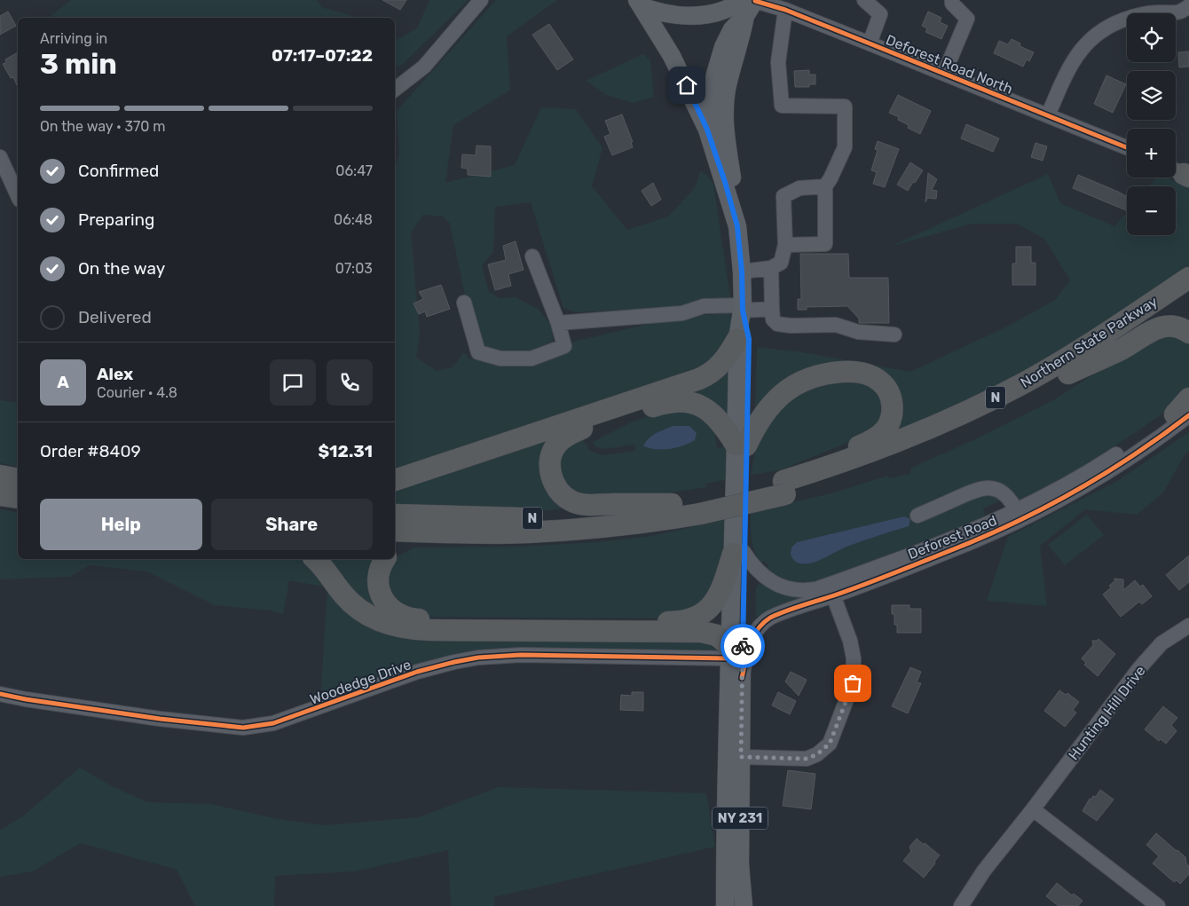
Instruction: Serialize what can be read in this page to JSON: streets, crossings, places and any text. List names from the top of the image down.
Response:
{
  "streets": {
    "highway": ["Northern State Parkway", "N"],
    "main road": ["NY 231"],
    "street": [
      "Deforest Road North",
      "Deforest Road",
      "Woodedge Drive",
      "Hunting Hill Drive"
    ]
  },
  "crossings": [
    ["Deforest Road", "NY 231"],
    ["Woodedge Drive", "NY 231"]
  ],
  "page": {
    "map_buttons": ["+", "−"],
    "heading": ["3 min", "Arriving in", "07:17–07:22"],
    "panel": [
      "Alex",
      "Courier · 4.8",
      "Order #8409",
      "$12.31"
    ],
    "bar": "On the way · 370 m",
    "list": [
      ["Confirmed", "06:47"],
      ["Preparing", "06:48"],
      ["On the way", "07:03"],
      "Delivered"
    ],
    "round": "A",
    "buttons": ["Help", "Share"]
  }
}
